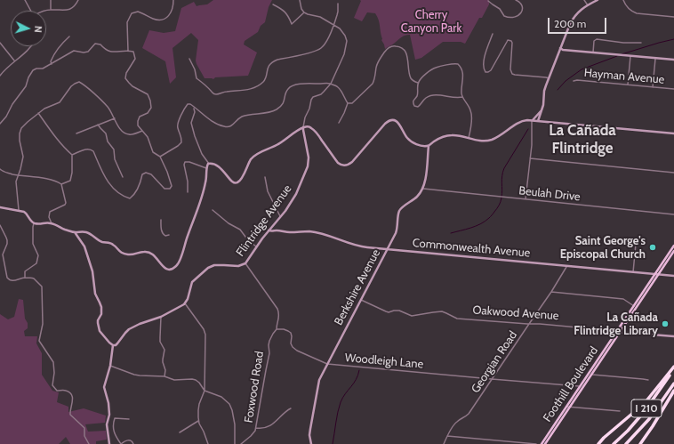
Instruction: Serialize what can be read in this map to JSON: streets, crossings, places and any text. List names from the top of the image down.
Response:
{
  "streets": {
    "highway": ["I 210"],
    "main road": ["Foothill Boulevard"],
    "street": [
      "Hayman Avenue",
      "Beulah Drive",
      "Flintridge Avenue",
      "Commonwealth Avenue",
      "Berkshire Avenue",
      "Oakwood Avenue",
      "Woodleigh Lane",
      "Georgian Road",
      "Foxwood Road"
    ]
  },
  "crossings": [
    ["Beulah Drive", "Berkshire Avenue"],
    ["Flintridge Avenue", "Commonwealth Avenue"],
    ["Commonwealth Avenue", "Berkshire Avenue"],
    ["Commonwealth Avenue", "Georgian Road"],
    ["Commonwealth Avenue", "Foothill Boulevard"],
    ["Berkshire Avenue", "Oakwood Avenue"],
    ["Berkshire Avenue", "Woodleigh Lane"],
    ["Oakwood Avenue", "Georgian Road"],
    ["Oakwood Avenue", "Foothill Boulevard"],
    ["Woodleigh Lane", "Georgian Road"],
    ["Woodleigh Lane", "Foothill Boulevard"],
    ["Woodleigh Lane", "Foxwood Road"]
  ],
  "districts": ["La Cañada Flintridge"],
  "parks": ["Cherry Canyon Park"],
  "places": ["Saint George's Episcopal Church", "La Cañada Flintridge Library"],
  "scale_bar": "200 m",
  "north": "right"
}
